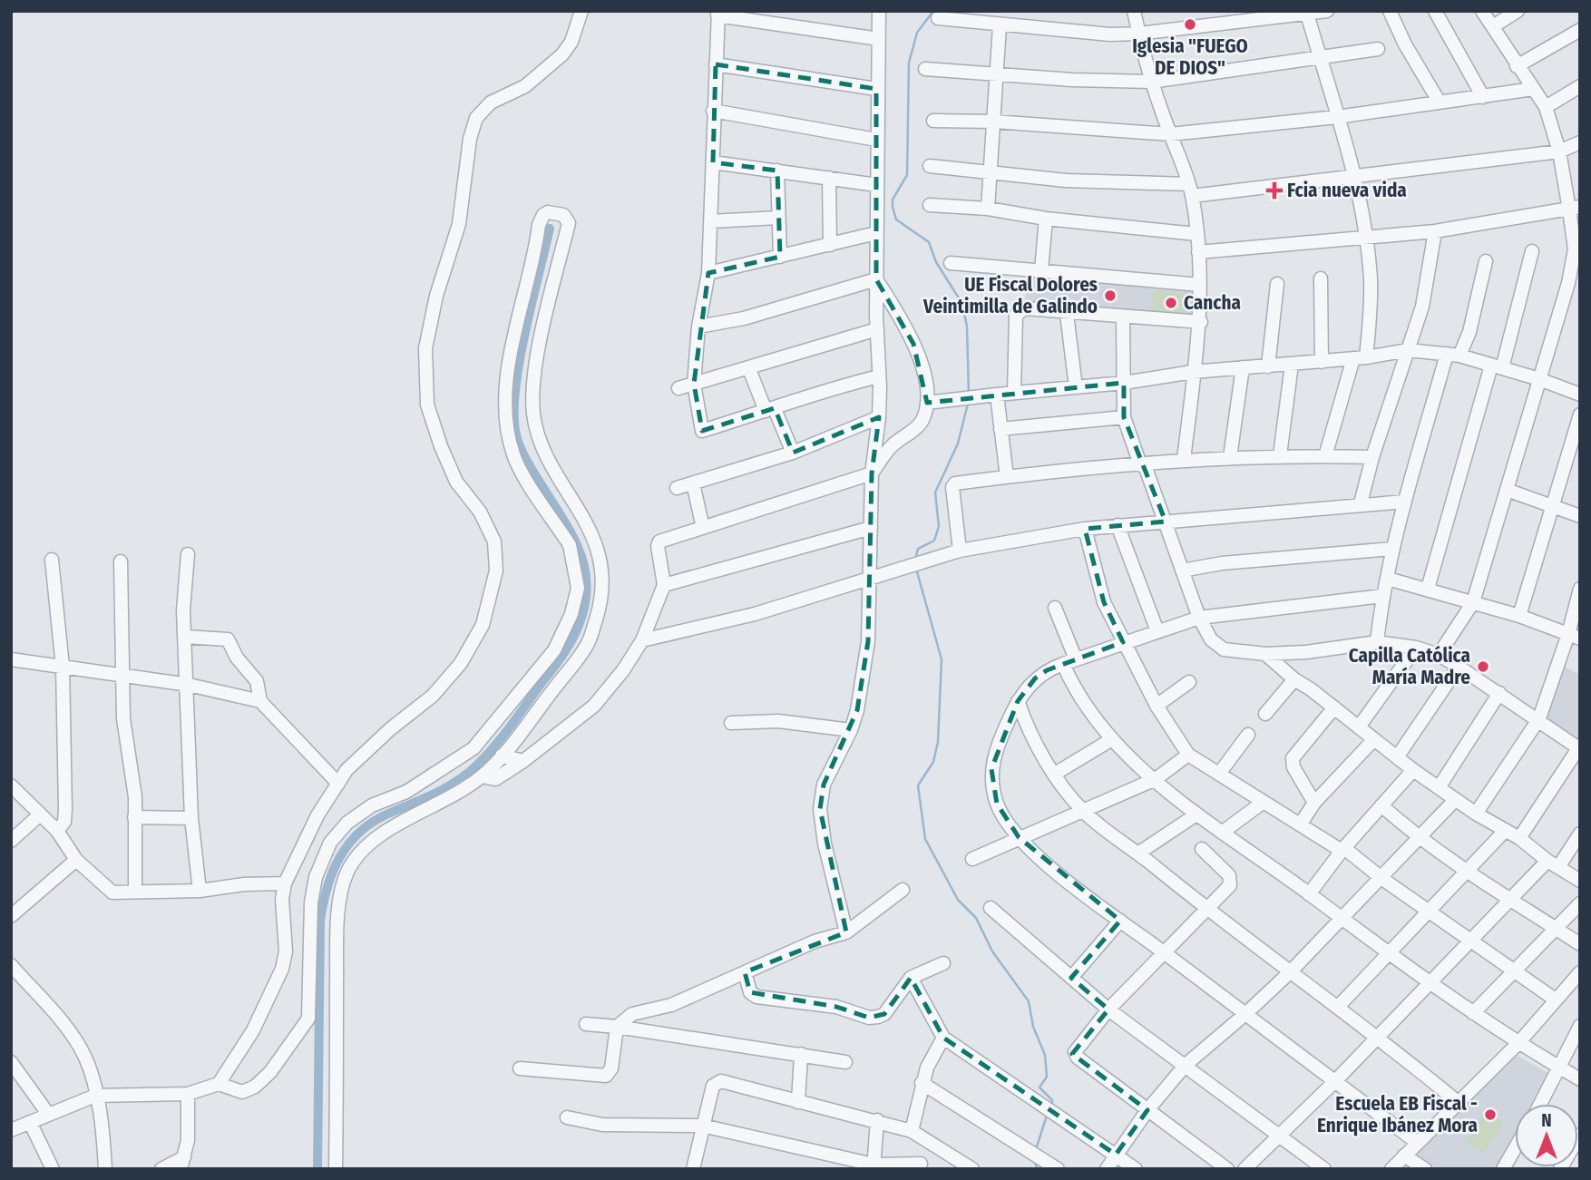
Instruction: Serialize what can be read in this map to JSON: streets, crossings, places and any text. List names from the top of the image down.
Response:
{
  "places": {
    "other": [
      "Iglesia \"FUEGO DE DIOS\"",
      "UE Fiscal Dolores Veintimilla de Galindo",
      "Cancha",
      "Capilla Católica María Madre",
      "Escuela EB Fiscal - Enrique Ibánez Mora"
    ],
    "health": ["Fcia nueva vida"]
  },
  "north": "top"
}
